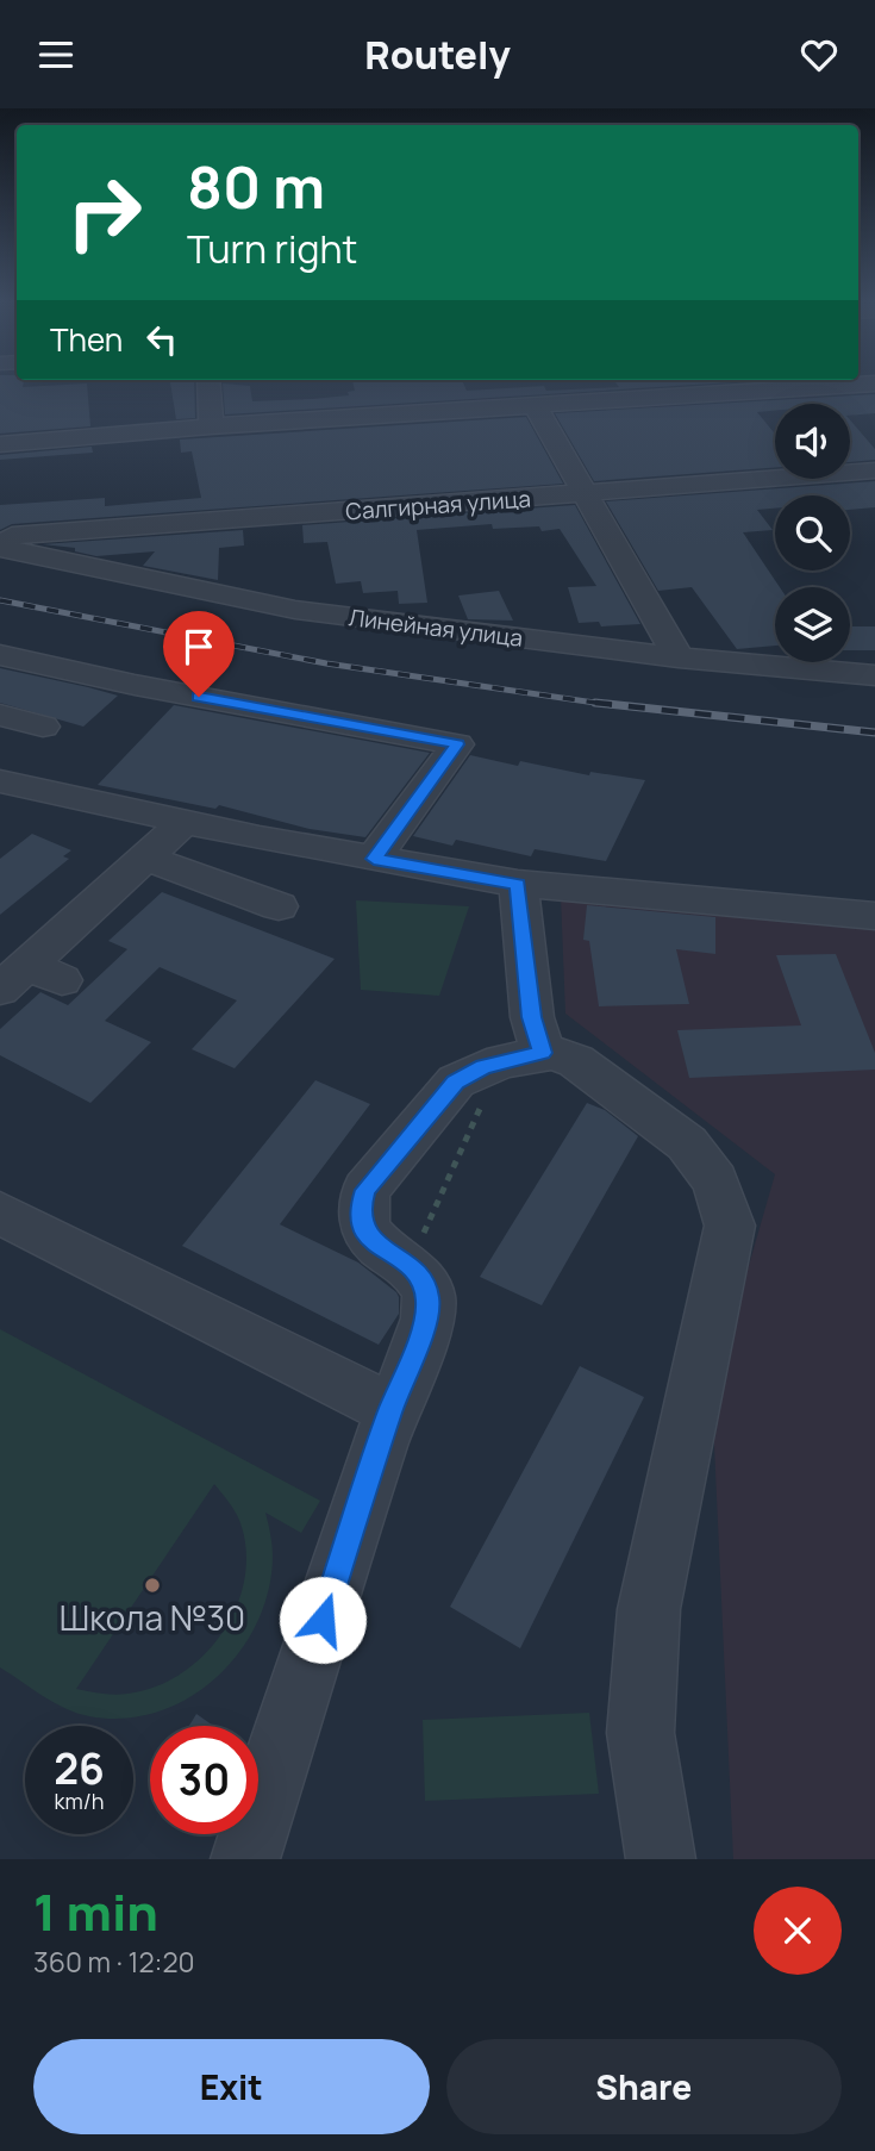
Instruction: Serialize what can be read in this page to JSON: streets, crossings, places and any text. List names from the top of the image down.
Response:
{
  "streets": {
    "street": ["Салгирная улица", "Линейная улица"]
  },
  "places": ["Школа №30"],
  "page": {
    "header": "Routely",
    "turn": ["80 m", "Turn right"],
    "then": "Then",
    "speed": "26 km/h",
    "limit": "30",
    "heading": ["1 min", "360 m · 12:20"],
    "buttons": ["Exit", "Share"]
  }
}
